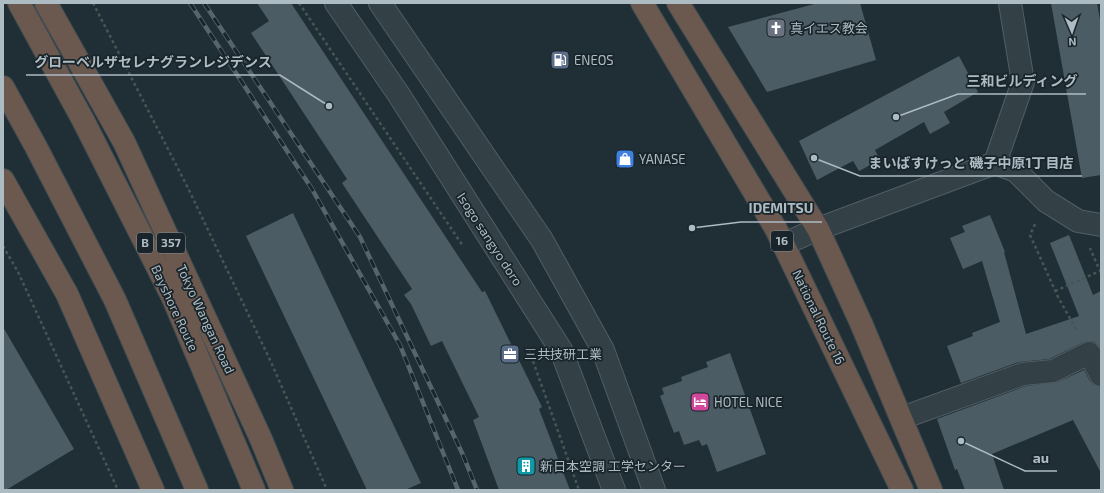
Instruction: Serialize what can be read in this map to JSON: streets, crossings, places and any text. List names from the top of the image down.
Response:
{
  "streets": {
    "highway": [
      "16",
      "B",
      "357",
      "Bayshore Route",
      "National Route 16",
      "Tokyo Wangan Road"
    ],
    "street": ["Isogo sangyo doro"]
  },
  "places": {
    "church": ["真イエス教会"],
    "fuel station": ["ENEOS"],
    "other": [
      "グローベルザセレナグランレジデンス",
      "三和ビルディング",
      "まいばすけっと 磯子中原1丁目店",
      "IDEMITSU",
      "au"
    ],
    "shop": ["YANASE"],
    "office": ["三共技研工業"],
    "hotel": ["HOTEL NICE"],
    "building": ["新日本空調 工学センター"]
  },
  "north": "bottom"
}
